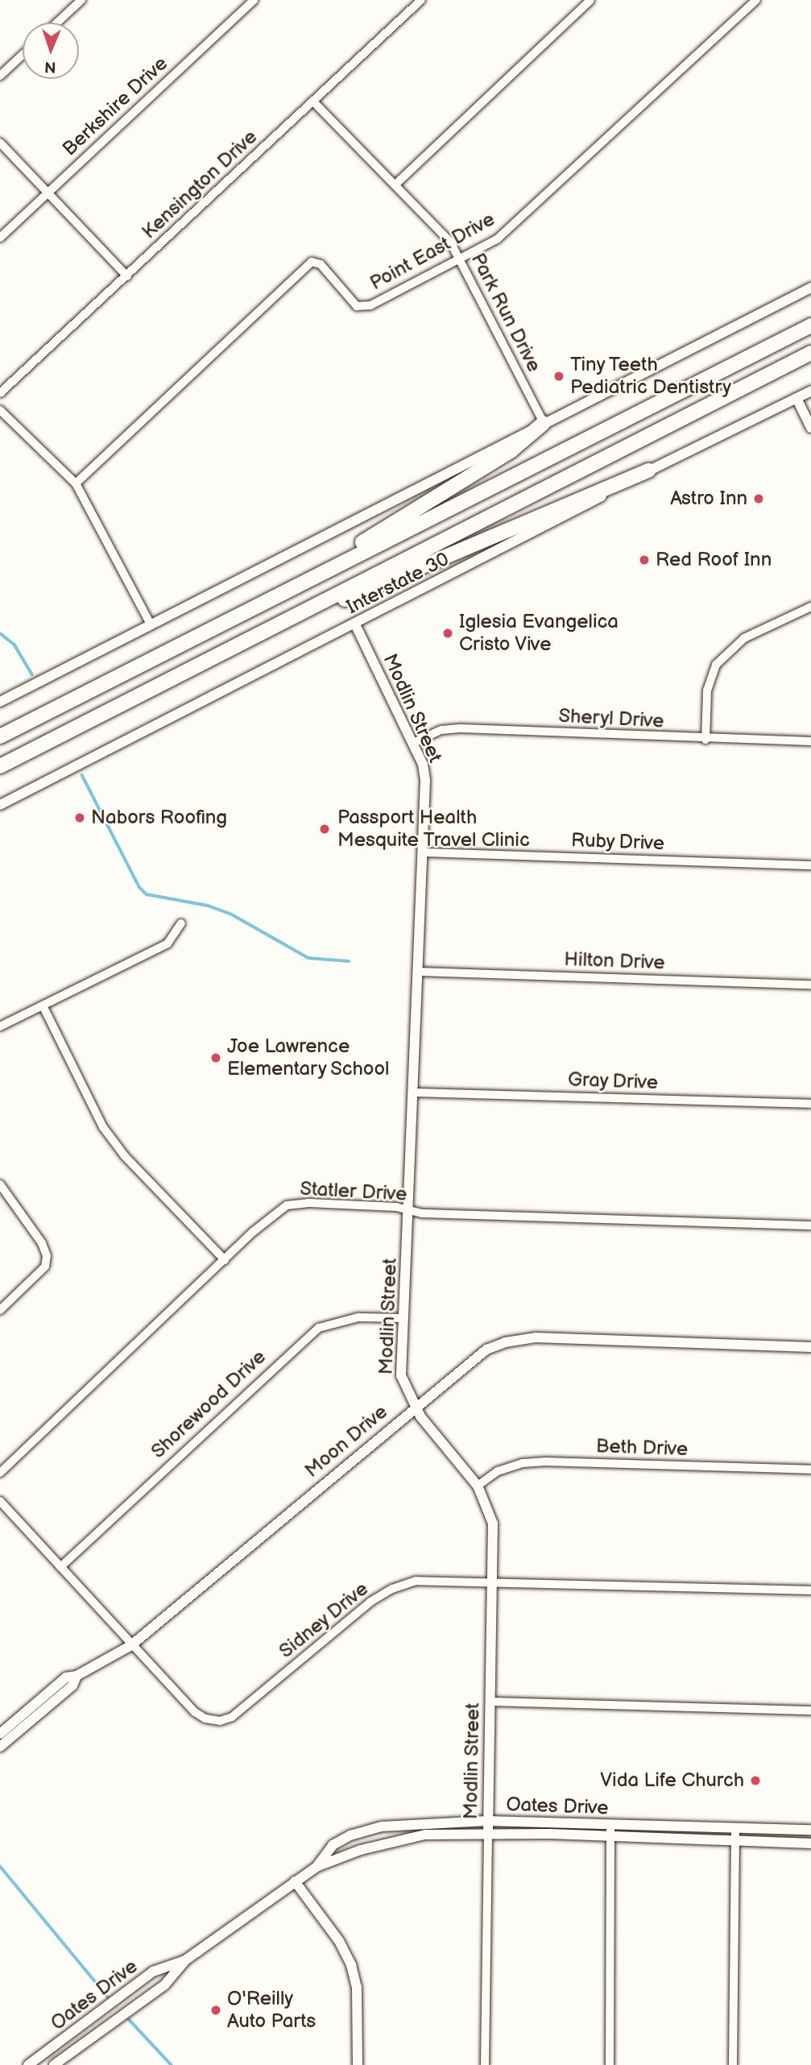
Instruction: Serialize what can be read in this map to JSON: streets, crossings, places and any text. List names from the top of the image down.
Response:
{
  "streets": {
    "main road": [
      "Interstate 30",
      "Modlin Street",
      "Moon Drive",
      "Oates Drive"
    ],
    "street": [
      "Berkshire Drive",
      "Kensington Drive",
      "Point East Drive",
      "Park Run Drive",
      "Sheryl Drive",
      "Ruby Drive",
      "Hilton Drive",
      "Gray Drive",
      "Statler Drive",
      "Shorewood Drive",
      "Beth Drive",
      "Sidney Drive"
    ]
  },
  "crossings": [
    ["Kensington Drive", "Park Run Drive"],
    ["Point East Drive", "Park Run Drive"],
    ["Interstate 30", "Modlin Street"],
    ["Modlin Street", "Sheryl Drive"],
    ["Modlin Street", "Ruby Drive"],
    ["Modlin Street", "Hilton Drive"],
    ["Modlin Street", "Gray Drive"],
    ["Modlin Street", "Statler Drive"],
    ["Modlin Street", "Shorewood Drive"],
    ["Modlin Street", "Moon Drive"],
    ["Modlin Street", "Beth Drive"],
    ["Modlin Street", "Sidney Drive"],
    ["Modlin Street", "Oates Drive"],
    ["Shorewood Drive", "Sidney Drive"],
    ["Moon Drive", "Sidney Drive"]
  ],
  "places": [
    "Tiny Teeth Pediatric Dentistry",
    "Astro Inn",
    "Red Roof Inn",
    "Iglesia Evangelica Cristo Vive",
    "Nabors Roofing",
    "Passport Health Mesquite Travel Clinic",
    "Joe Lawrence Elementary School",
    "Vida Life Church",
    "O'Reilly Auto Parts"
  ],
  "north": "bottom"
}
